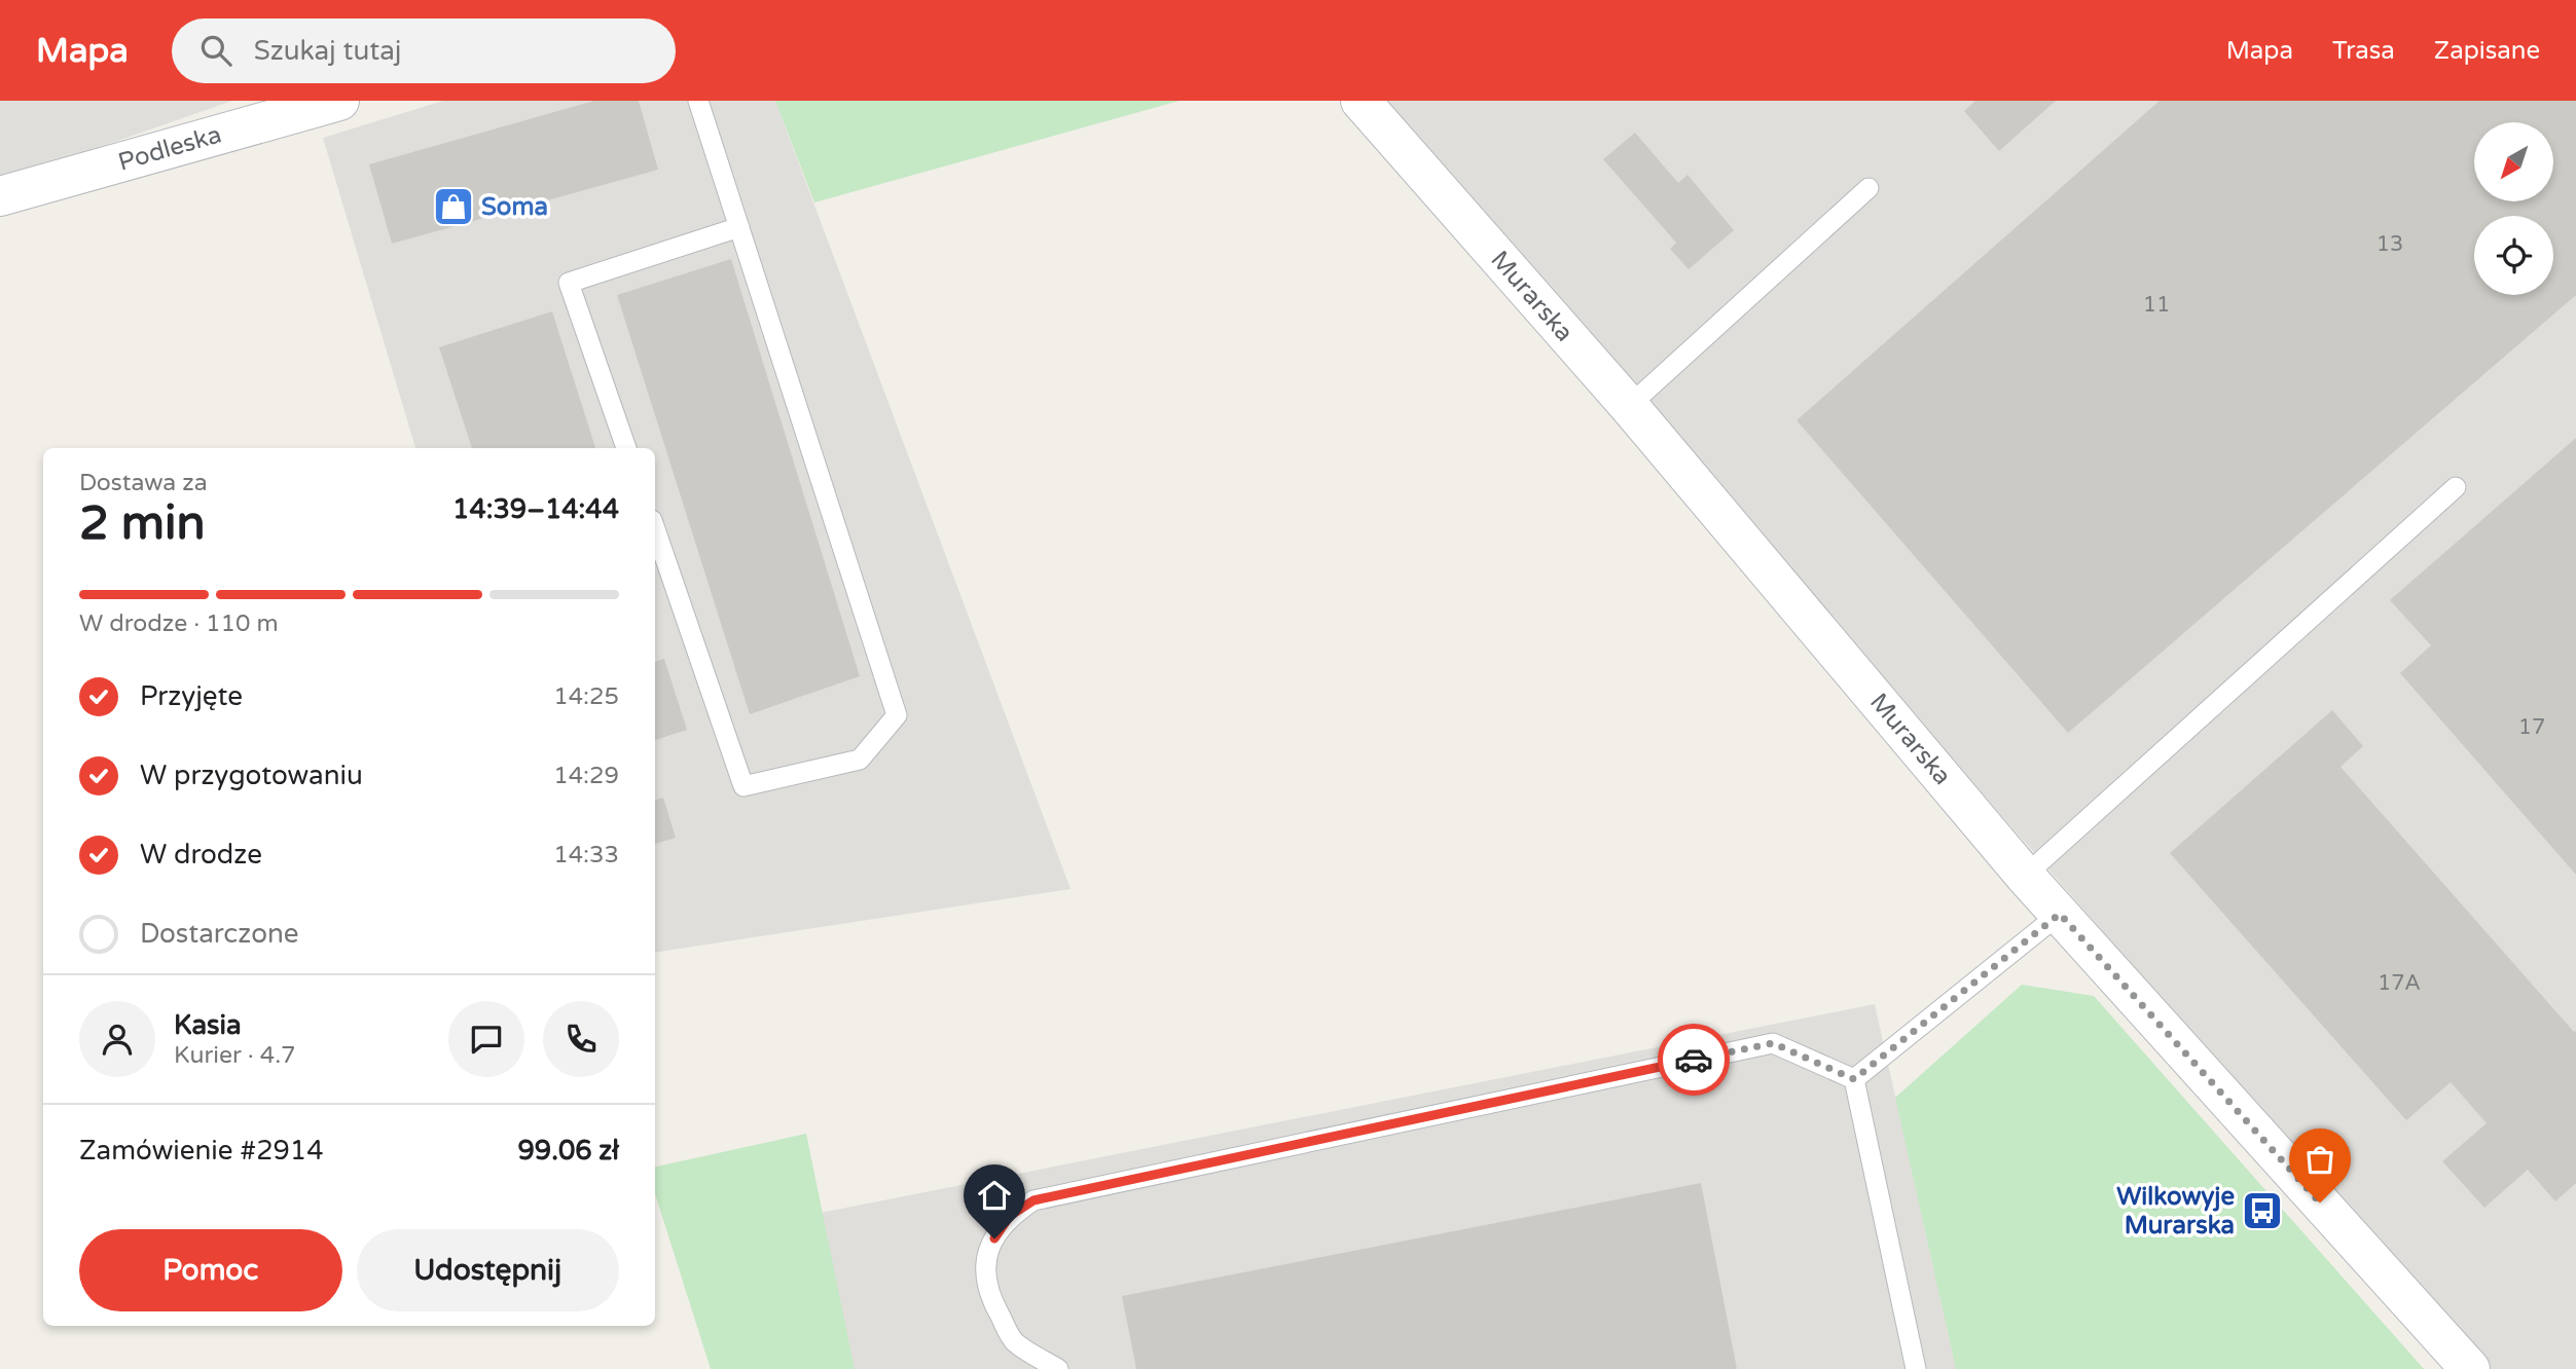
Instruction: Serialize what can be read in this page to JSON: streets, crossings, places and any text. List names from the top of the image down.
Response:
{
  "streets": {
    "street": ["Podleska", "Murarska"]
  },
  "places": {
    "shop": ["Soma"],
    "bus stop": ["Wilkowyje Murarska"]
  },
  "house_numbers": [
    "13",
    "11",
    "17",
    "17A"
  ],
  "north": "bottom left",
  "page": {
    "header": "Mapa",
    "search": "Szukaj tutaj",
    "nav": ["Mapa", "Trasa", "Zapisane"],
    "heading": ["2 min", "Dostawa za", "14:39–14:44"],
    "panel": [
      "Kasia",
      "Kurier · 4.7",
      "Zamówienie #2914",
      "99.06 zł"
    ],
    "bar": "W drodze · 110 m",
    "list": [
      ["Przyjęte", "14:25"],
      ["W przygotowaniu", "14:29"],
      ["W drodze", "14:33"],
      "Dostarczone"
    ],
    "buttons": ["Pomoc", "Udostępnij"]
  }
}
